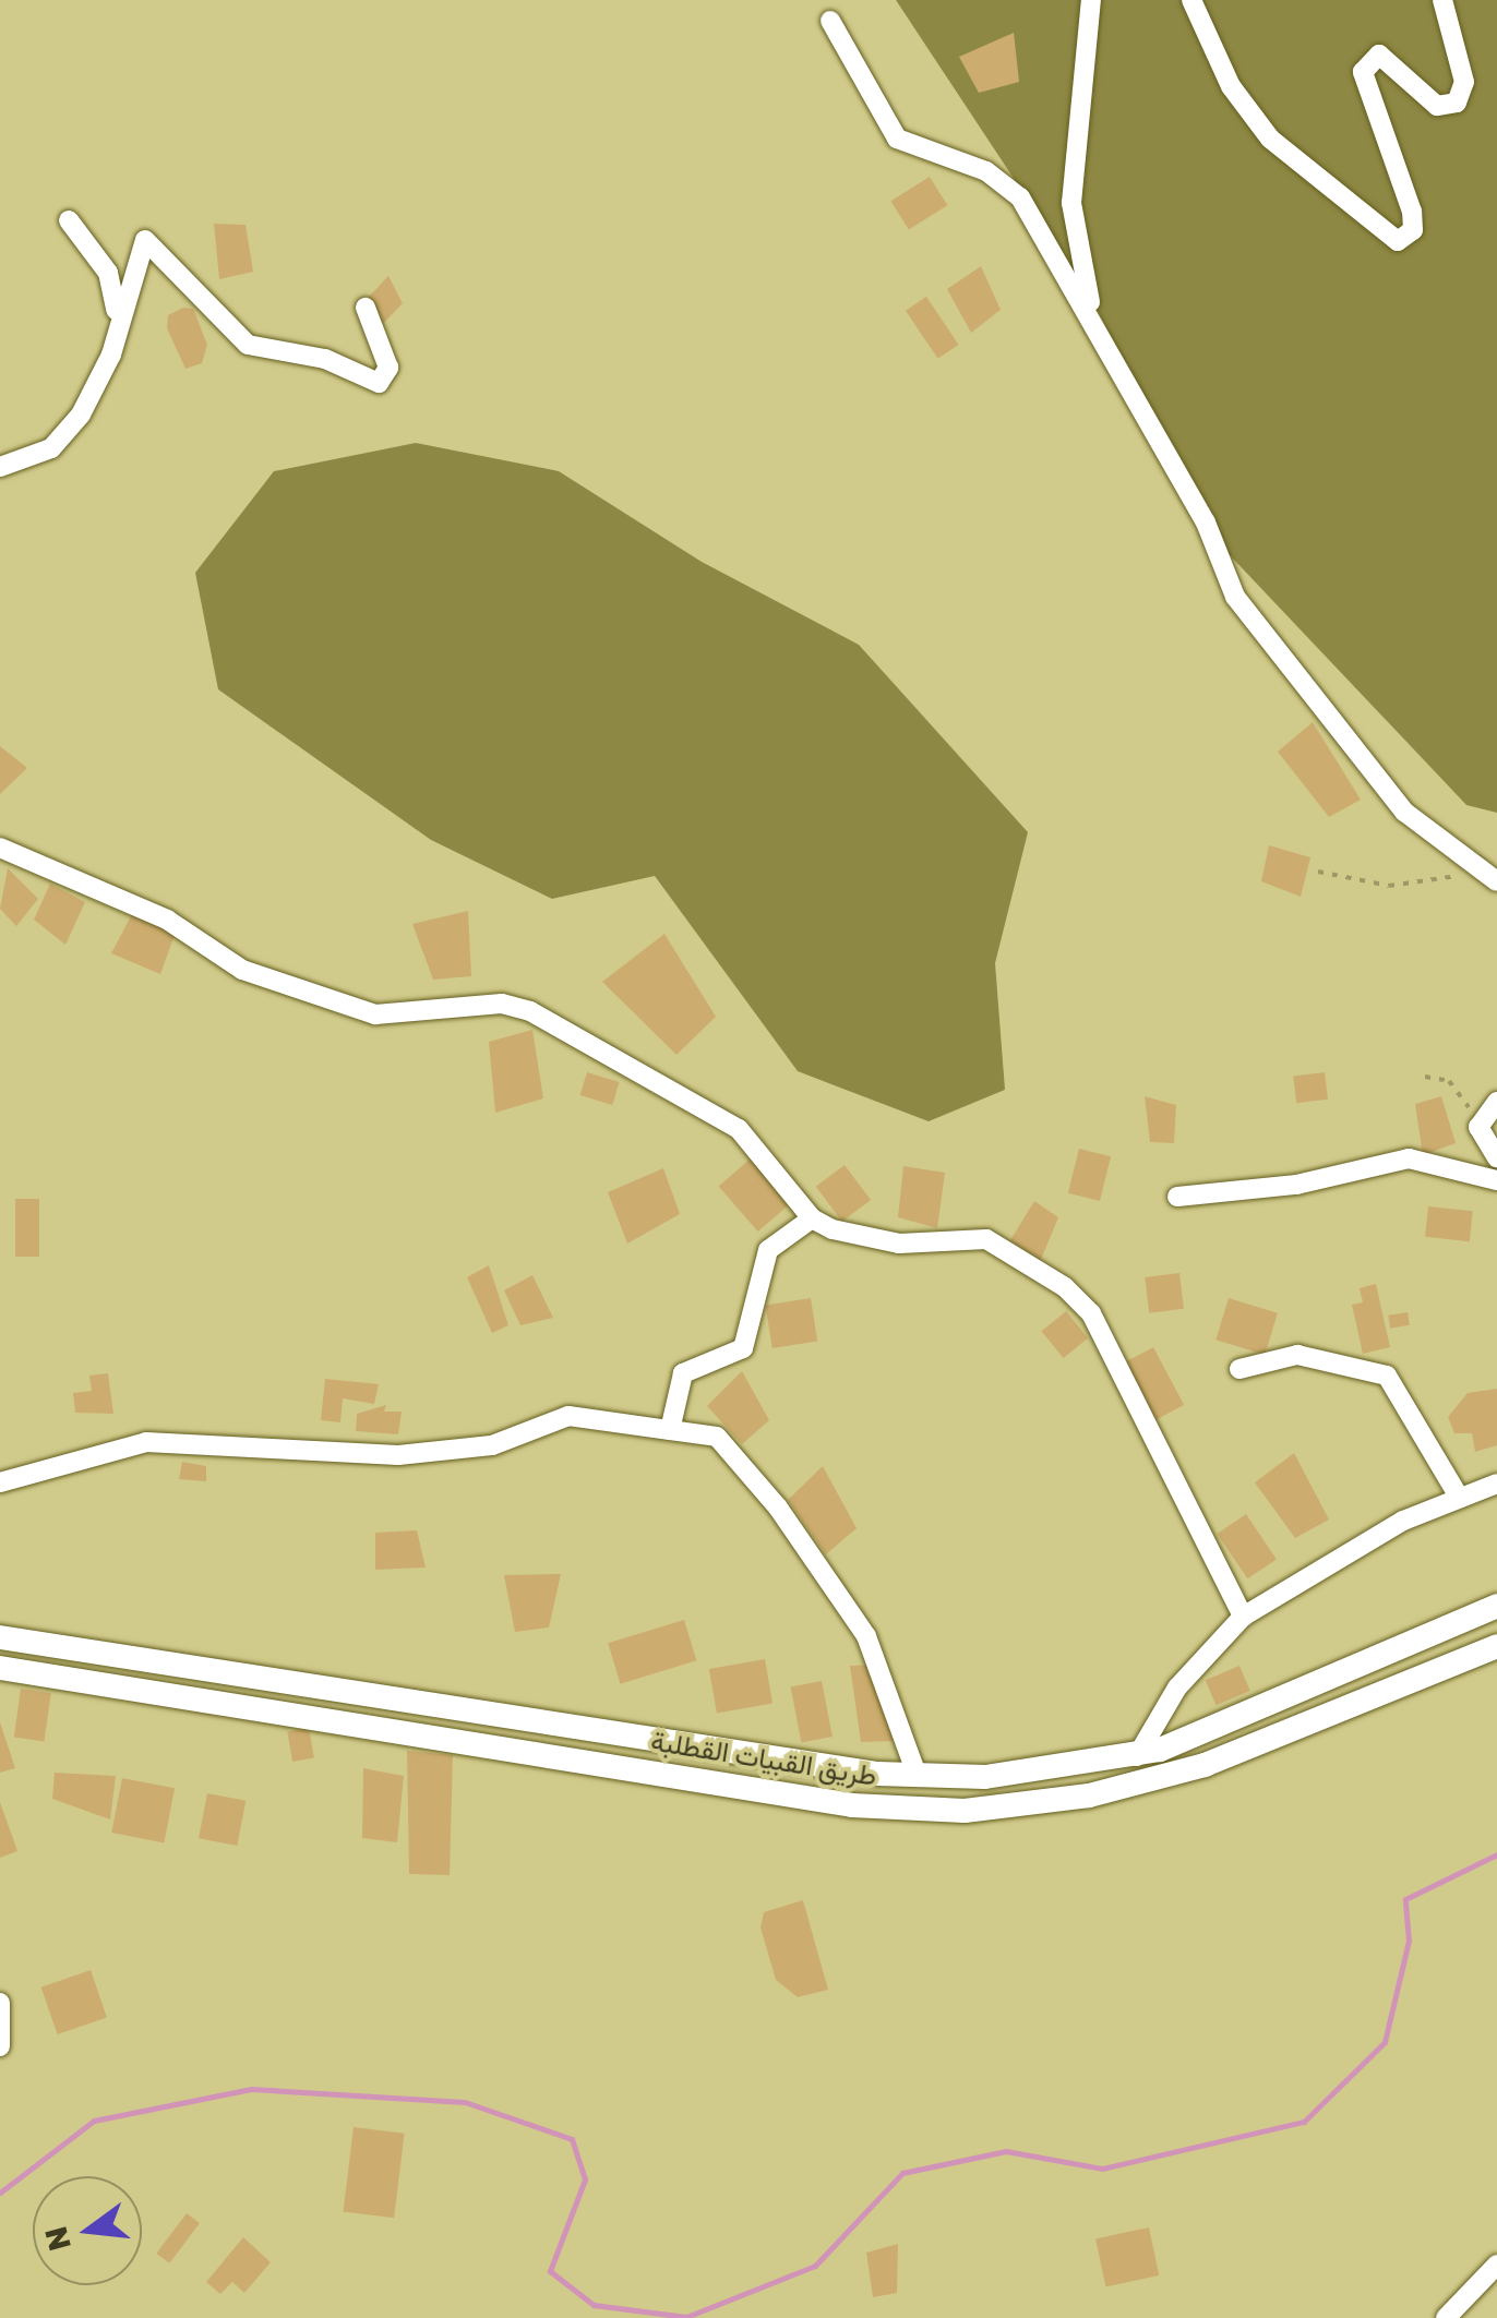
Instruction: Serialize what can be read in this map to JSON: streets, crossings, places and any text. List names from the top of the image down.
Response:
{
  "streets": {
    "main road": ["طريق القبيات القطلبة"]
  },
  "north": "left"
}
